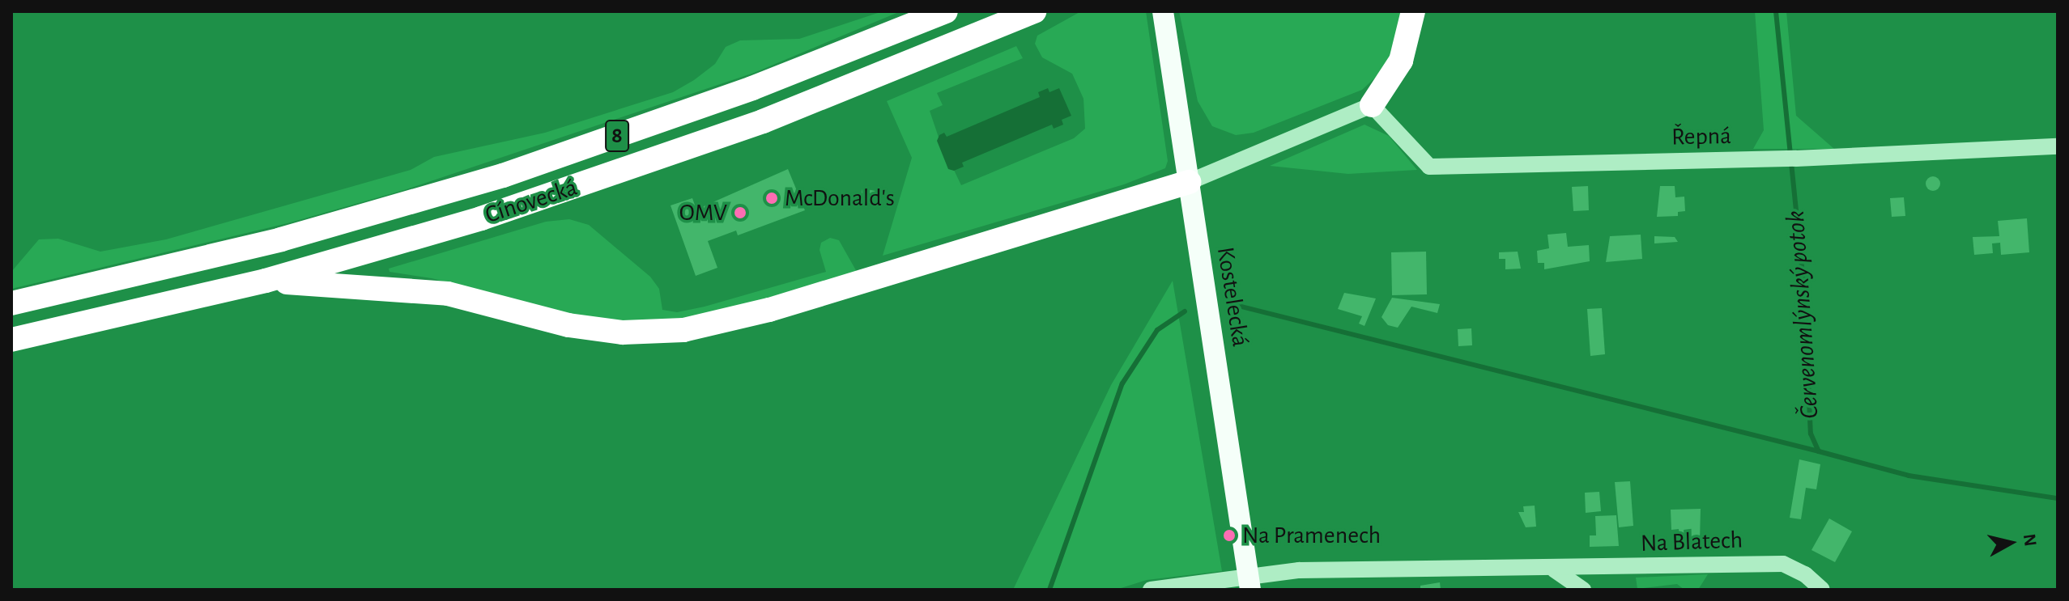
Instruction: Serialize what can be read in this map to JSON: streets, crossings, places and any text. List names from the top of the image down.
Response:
{
  "streets": {
    "highway": ["8", "Cínovecká"],
    "main road": ["Kostelecká"],
    "street": ["Řepná", "Na Blatech"]
  },
  "crossings": [
    ["Kostelecká", "Na Blatech"]
  ],
  "water": ["Červenomlýnský potok"],
  "places": ["McDonald's", "OMV", "Na Pramenech"],
  "north": "right"
}
